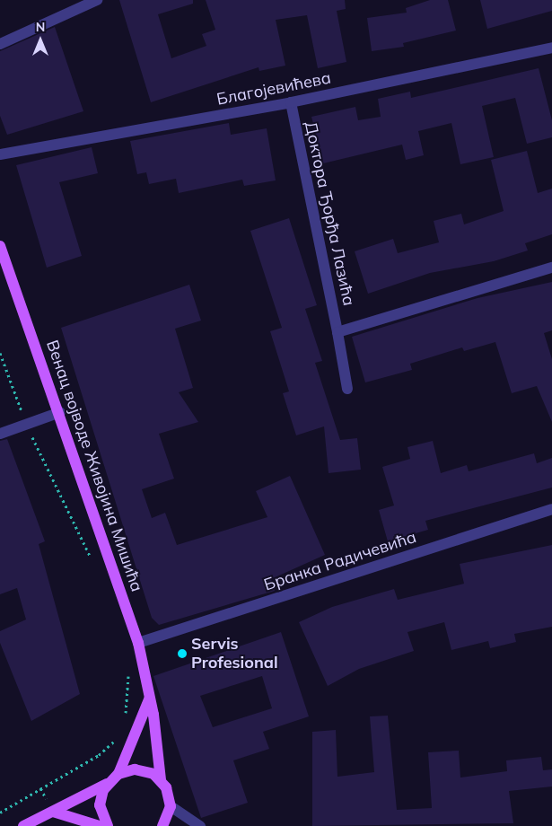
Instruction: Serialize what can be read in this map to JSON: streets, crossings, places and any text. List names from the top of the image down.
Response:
{
  "streets": {
    "main road": ["Венац војводе Живојина Мишића"],
    "street": ["Благојевићева", "Доктора Ђорђа Лазића", "Бранка Радичевића"]
  },
  "crossings": [
    ["Благојевићева", "Доктора Ђорђа Лазића"],
    ["Венац војводе Живојина Мишића", "Бранка Радичевића"]
  ],
  "places": ["Servis Profesional"],
  "north": "top"
}
